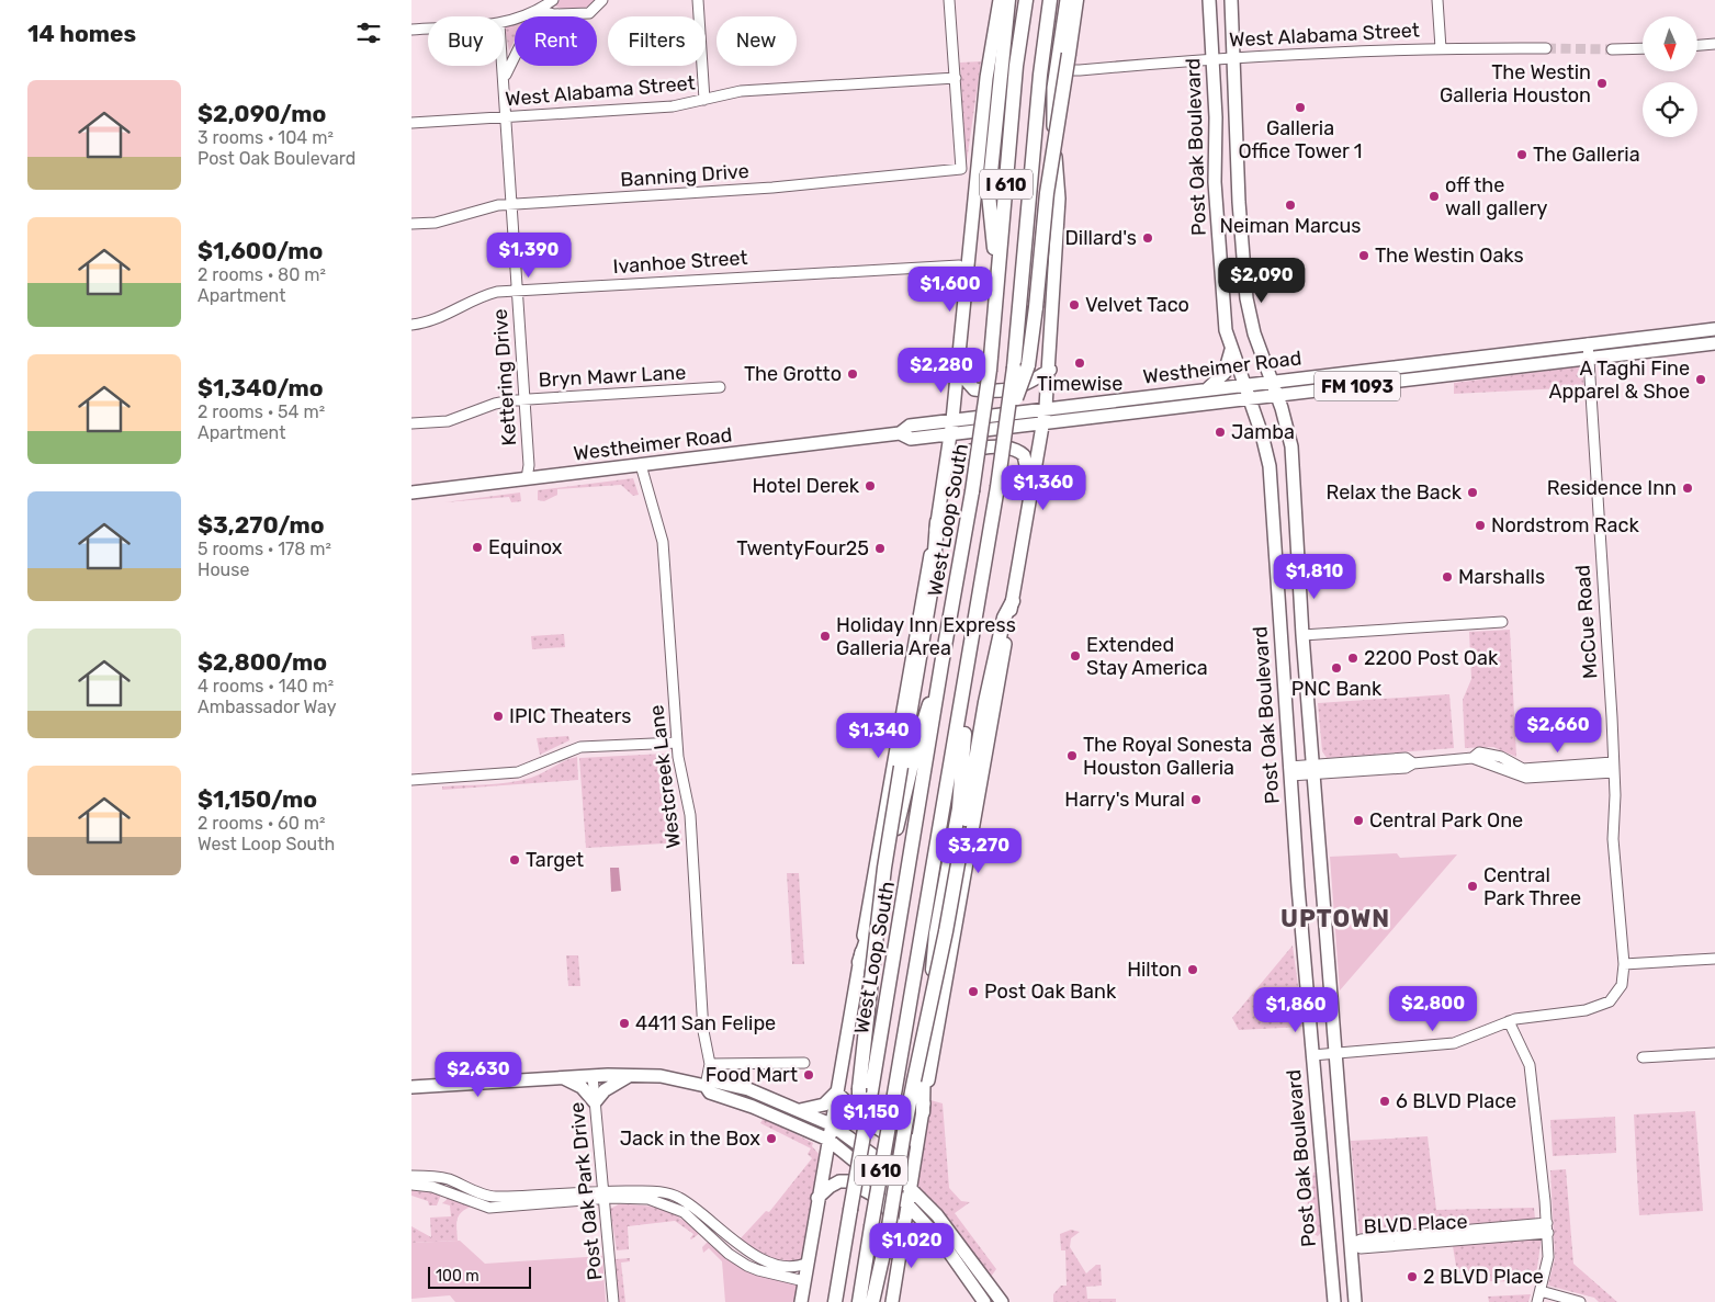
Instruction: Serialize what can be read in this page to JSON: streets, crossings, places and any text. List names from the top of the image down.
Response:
{
  "streets": {
    "highway": ["I 610", "West Loop South"],
    "main road": ["Post Oak Boulevard", "Westheimer Road", "FM 1093"],
    "street": [
      "West Alabama Street",
      "Banning Drive",
      "Ivanhoe Street",
      "Bryn Mawr Lane",
      "Kettering Drive",
      "McCue Road",
      "Westcreek Lane",
      "Post Oak Park Drive",
      "BLVD Place"
    ]
  },
  "crossings": [
    ["West Alabama Street", "Post Oak Boulevard"],
    ["West Alabama Street", "Banning Drive"],
    ["West Alabama Street", "Kettering Drive"],
    ["Post Oak Boulevard", "Westheimer Road"],
    ["Post Oak Boulevard", "McCue Road"],
    ["Post Oak Boulevard", "BLVD Place"],
    ["Banning Drive", "Kettering Drive"],
    ["Ivanhoe Street", "Kettering Drive"],
    ["Westheimer Road", "Kettering Drive"],
    ["Westheimer Road", "McCue Road"],
    ["Westheimer Road", "Westcreek Lane"],
    ["Bryn Mawr Lane", "Kettering Drive"]
  ],
  "districts": ["UPTOWN"],
  "places": [
    "The Westin Galleria Houston",
    "Galleria Office Tower 1",
    "The Galleria",
    "off the wall gallery",
    "Neiman Marcus",
    "Dillard's",
    "The Westin Oaks",
    "Velvet Taco",
    "Timewise",
    "The Grotto",
    "A Taghi Fine Apparel & Shoe",
    "Jamba",
    "Hotel Derek",
    "Residence Inn",
    "Relax the Back",
    "Nordstrom Rack",
    "Equinox",
    "TwentyFour25",
    "Marshalls",
    "Holiday Inn Express Galleria Area",
    "Extended Stay America",
    "2200 Post Oak",
    "PNC Bank",
    "IPIC Theaters",
    "The Royal Sonesta Houston Galleria",
    "Harry's Mural",
    "Central Park One",
    "Target",
    "Central Park Three",
    "Hilton",
    "Post Oak Bank",
    "4411 San Felipe",
    "Food Mart",
    "6 BLVD Place",
    "Jack in the Box",
    "2 BLVD Place"
  ],
  "scale_bar": "100 m",
  "north": "bottom",
  "page": {
    "heading": "14 homes",
    "chip": [
      "Buy",
      "Rent",
      "Filters",
      "New"
    ],
    "list": [
      {
        "name": "$2,090/mo",
        "note": "3 rooms · 104 m² · Post Oak Boulevard"
      },
      {
        "name": "$1,600/mo",
        "note": "2 rooms · 80 m² · Apartment"
      },
      {
        "name": "$1,340/mo",
        "note": "2 rooms · 54 m² · Apartment"
      },
      {
        "name": "$3,270/mo",
        "note": "5 rooms · 178 m² · House"
      },
      {
        "name": "$2,800/mo",
        "note": "4 rooms · 140 m² · Ambassador Way"
      },
      {
        "name": "$1,150/mo",
        "note": "2 rooms · 60 m² · West Loop South"
      }
    ],
    "price": [
      "$1,390",
      "$2,090",
      "$1,600",
      "$2,280",
      "$1,360",
      "$1,810",
      "$2,660",
      "$1,340",
      "$3,270",
      "$2,800",
      "$1,860",
      "$2,630",
      "$1,150",
      "$1,020"
    ],
    "scale": "100 m"
  }
}
